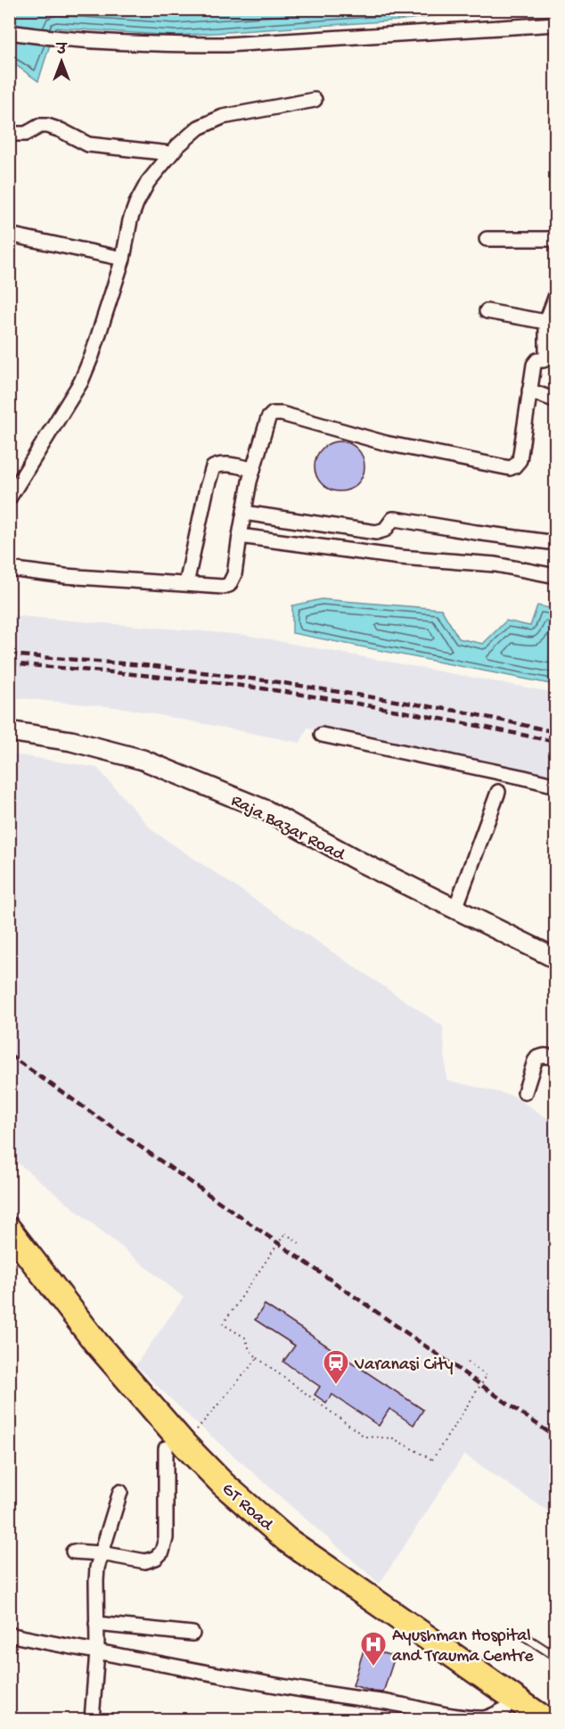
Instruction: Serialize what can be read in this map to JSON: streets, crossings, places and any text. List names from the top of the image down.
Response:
{
  "streets": {
    "highway": ["GT Road"],
    "street": ["Raja Bazar Road"]
  },
  "places": {
    "station": ["Varanasi City"],
    "hospital": ["Ayushman Hospital and Trauma Centre"]
  },
  "north": "top"
}
